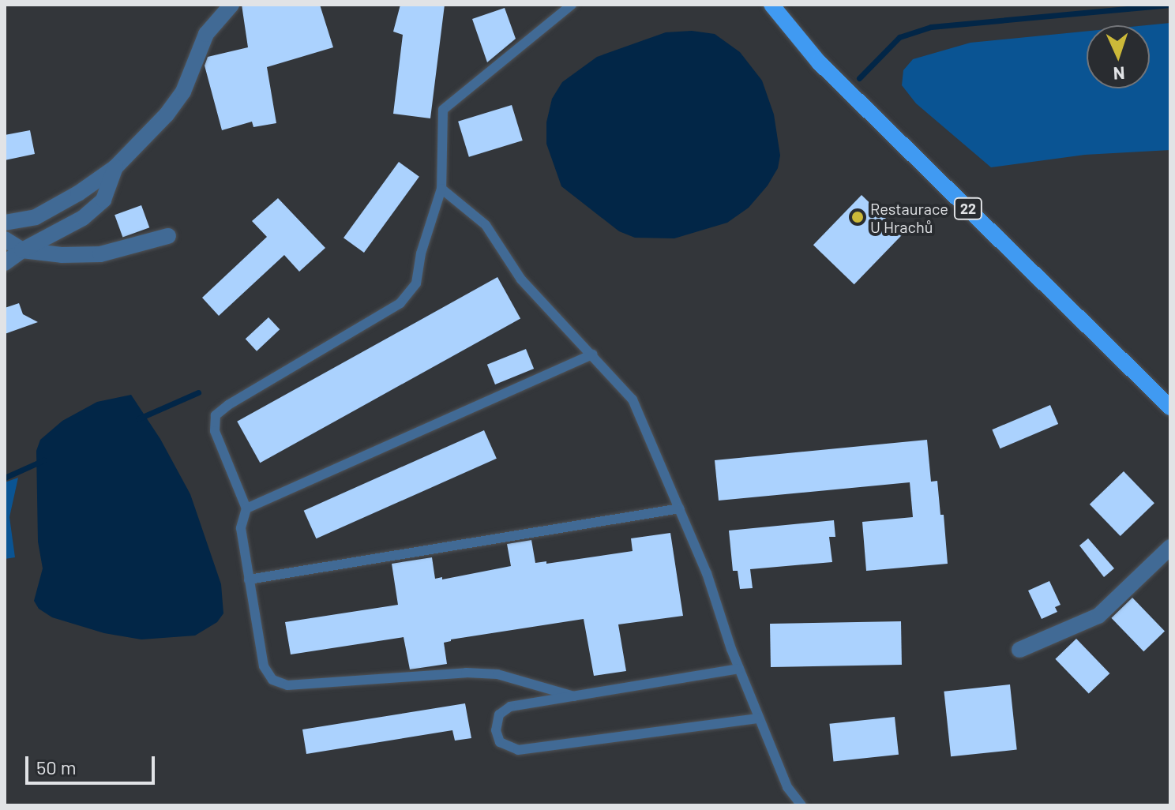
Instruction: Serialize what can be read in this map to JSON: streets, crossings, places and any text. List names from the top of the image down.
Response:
{
  "streets": {
    "main road": ["22"]
  },
  "places": ["Restaurace U Hrachů"],
  "scale_bar": "50 m",
  "north": "bottom"
}
